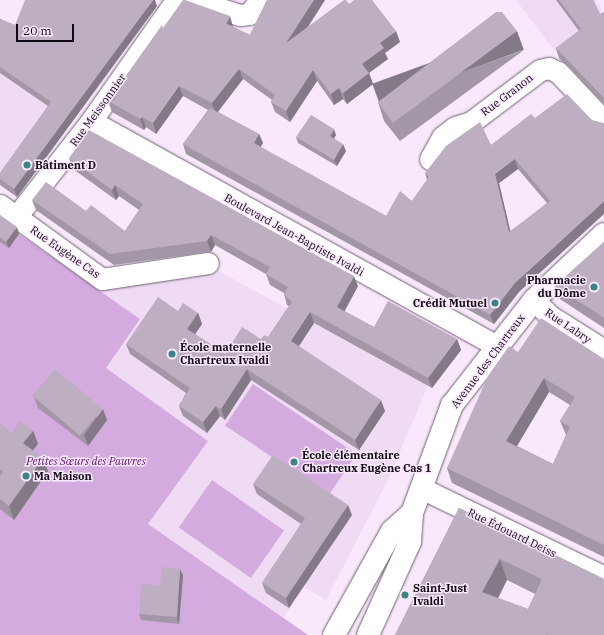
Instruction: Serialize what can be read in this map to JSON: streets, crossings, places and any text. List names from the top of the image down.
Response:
{
  "streets": {
    "street": [
      "Rue Granon",
      "Rue Meissonnier",
      "Boulevard Jean-Baptiste Ivaldi",
      "Rue Eugène Cas",
      "Rue Labry",
      "Avenue des Chartreux",
      "Rue Édouard Deiss"
    ]
  },
  "crossings": [
    ["Rue Meissonnier", "Boulevard Jean-Baptiste Ivaldi"],
    ["Rue Meissonnier", "Rue Eugène Cas"],
    ["Boulevard Jean-Baptiste Ivaldi", "Avenue des Chartreux"],
    ["Rue Labry", "Avenue des Chartreux"],
    ["Avenue des Chartreux", "Rue Édouard Deiss"]
  ],
  "parks": ["Petites Sœurs des Pauvres"],
  "places": [
    "Bâtiment D",
    "Pharmacie du Dôme",
    "Crédit Mutuel",
    "École maternelle Chartreux Ivaldi",
    "École élémentaire Chartreux Eugène Cas 1",
    "Ma Maison",
    "Saint-Just Ivaldi"
  ],
  "scale_bar": "20 m"
}
